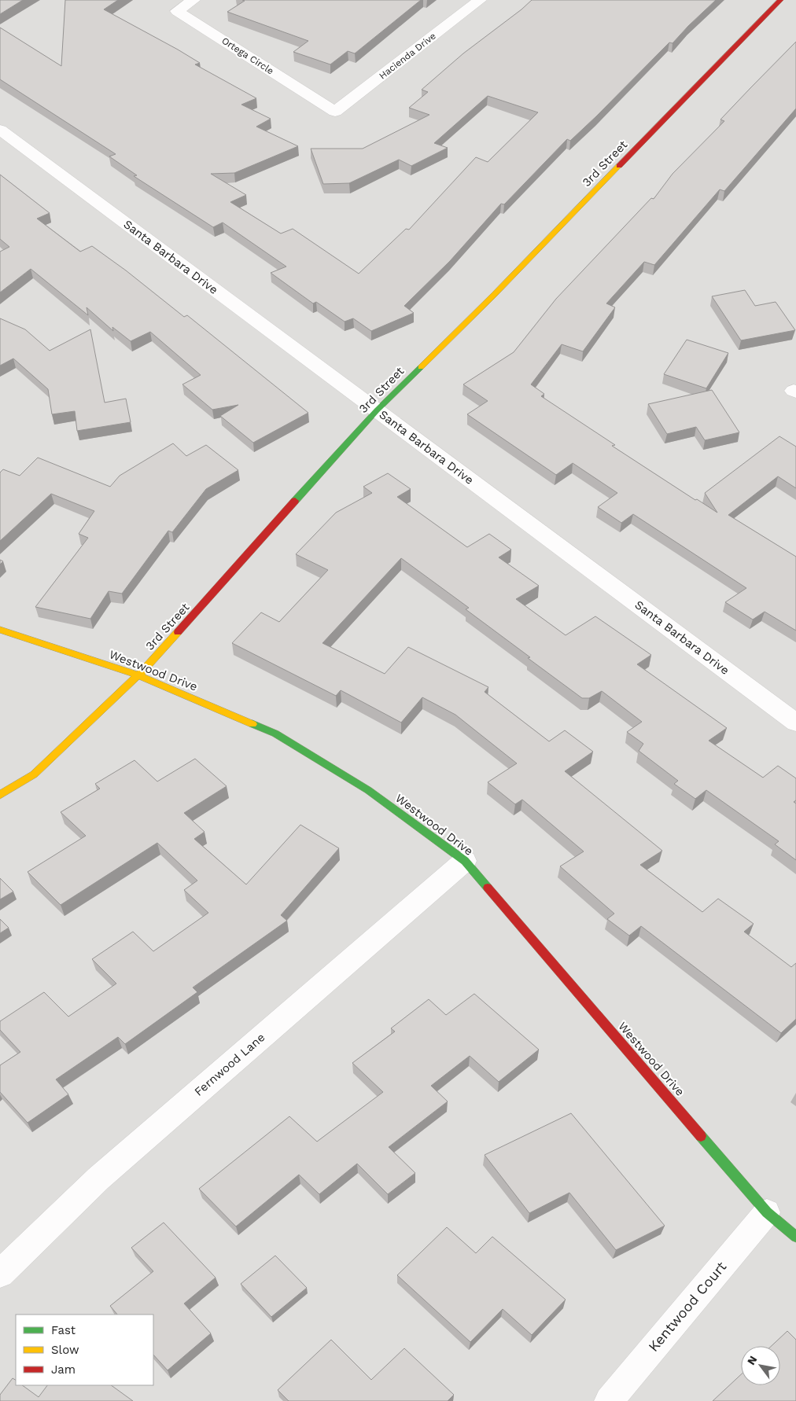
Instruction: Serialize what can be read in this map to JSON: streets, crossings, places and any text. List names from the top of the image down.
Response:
{
  "streets": {
    "street": [
      "Ortega Circle",
      "Hacienda Drive",
      "3rd Street",
      "Santa Barbara Drive",
      "Westwood Drive",
      "Fernwood Lane",
      "Kentwood Court"
    ]
  },
  "crossings": [
    ["Ortega Circle", "Hacienda Drive"],
    ["3rd Street", "Santa Barbara Drive"],
    ["3rd Street", "Westwood Drive"],
    ["Westwood Drive", "Fernwood Lane"],
    ["Westwood Drive", "Kentwood Court"]
  ],
  "legend": ["Fast", "Slow", "Jam"],
  "north": "top left"
}
